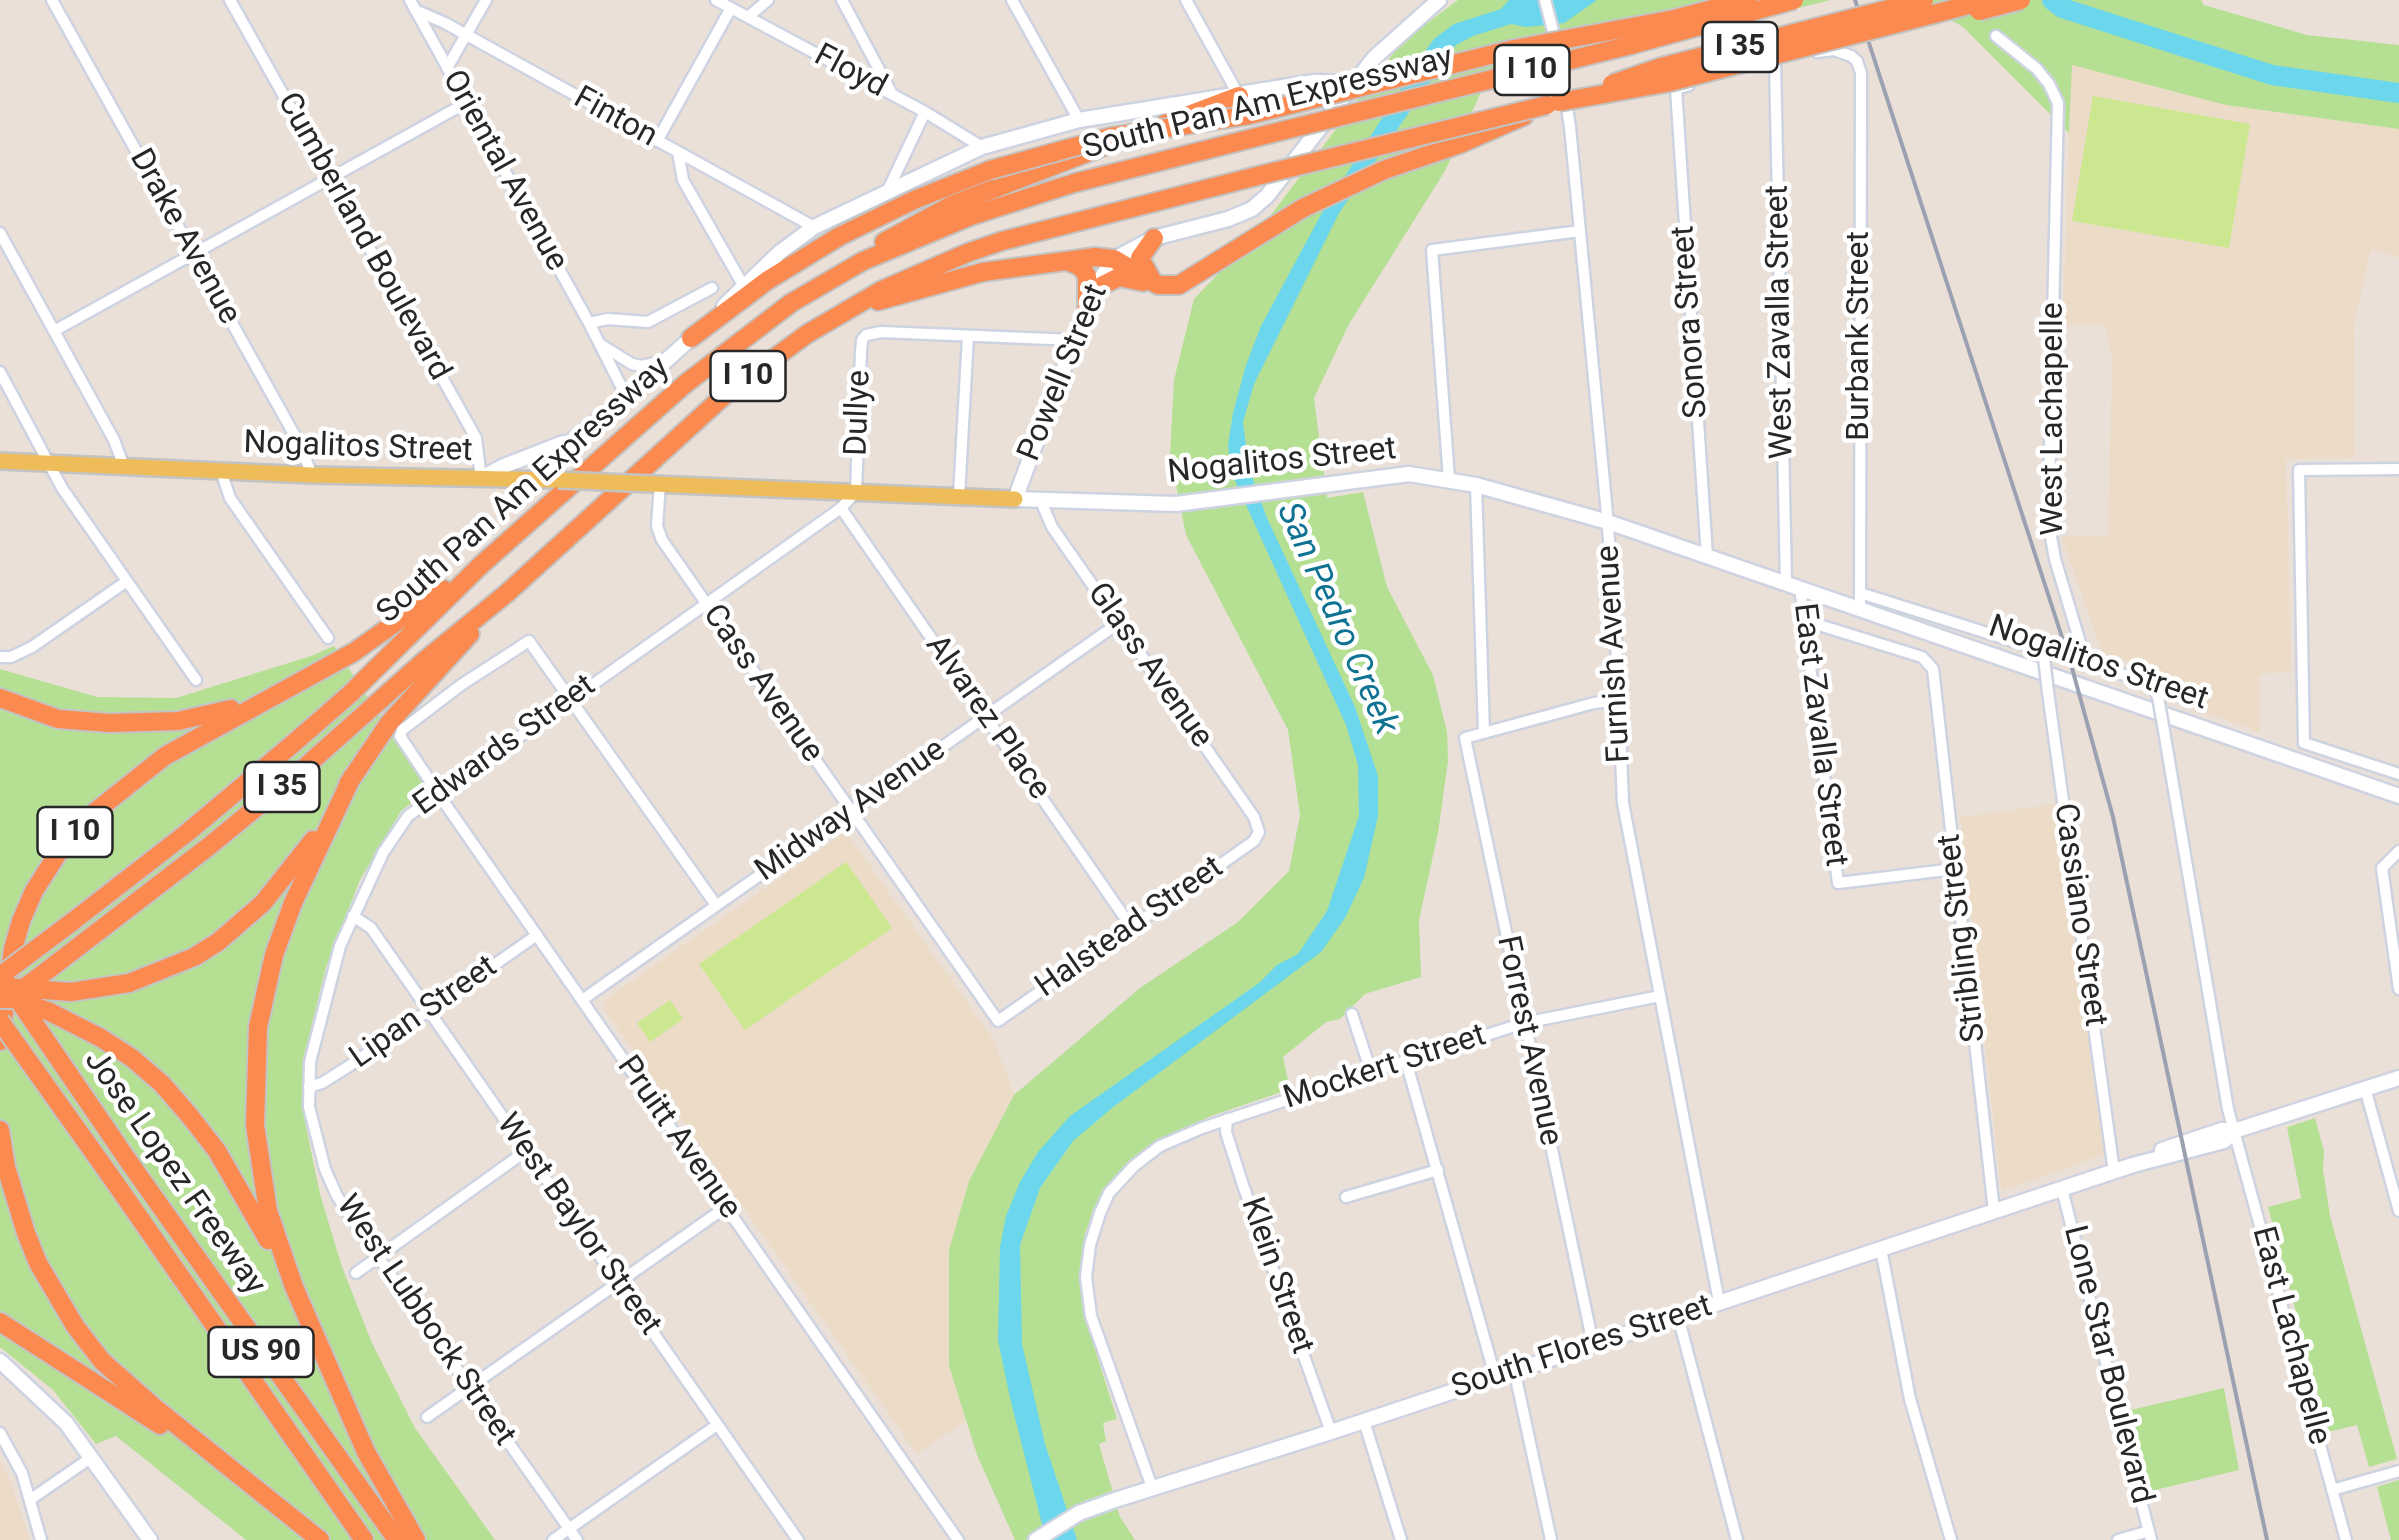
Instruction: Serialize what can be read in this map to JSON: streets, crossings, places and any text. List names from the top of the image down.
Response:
{
  "streets": {
    "highway": [
      "I 35",
      "I 10",
      "South Pan Am Expressway",
      "Jose Lopez Freeway",
      "US 90"
    ],
    "main road": ["Powell Street", "Nogalitos Street", "South Flores Street"],
    "street": [
      "Floyd",
      "Finton",
      "Oriental Avenue",
      "Drake Avenue",
      "Cumberland Boulevard",
      "Sonora Street",
      "West Zavalla Street",
      "Burbank Street",
      "Dullye",
      "West Lachapelle",
      "Furnish Avenue",
      "Glass Avenue",
      "Cass Avenue",
      "Alvarez Place",
      "East Zavalla Street",
      "Edwards Street",
      "Midway Avenue",
      "Cassiano Street",
      "Halstead Street",
      "Stribling Street",
      "Lipan Street",
      "Forrest Avenue",
      "Mockert Street",
      "Pruitt Avenue",
      "West Baylor Street",
      "Klein Street",
      "West Lubbock Street",
      "East Lachapelle",
      "Lone Star Boulevard"
    ]
  },
  "crossings": [
    ["I 10", "South Pan Am Expressway"],
    ["South Pan Am Expressway", "Jose Lopez Freeway"],
    ["Finton", "Oriental Avenue"],
    ["Drake Avenue", "Nogalitos Street"],
    ["Cumberland Boulevard", "Nogalitos Street"],
    ["Sonora Street", "West Zavalla Street"],
    ["Sonora Street", "Burbank Street"],
    ["Sonora Street", "Nogalitos Street"],
    ["West Zavalla Street", "Burbank Street"],
    ["West Zavalla Street", "Nogalitos Street"],
    ["West Zavalla Street", "East Zavalla Street"],
    ["Burbank Street", "Nogalitos Street"],
    ["Powell Street", "Nogalitos Street"],
    ["Dullye", "Nogalitos Street"],
    ["Dullye", "Edwards Street"],
    ["West Lachapelle", "East Lachapelle"],
    ["West Lachapelle", "South Flores Street"],
    ["Nogalitos Street", "Furnish Avenue"],
    ["Nogalitos Street", "Glass Avenue"],
    ["Nogalitos Street", "Cass Avenue"],
    ["Nogalitos Street", "East Zavalla Street"],
    ["Nogalitos Street", "Edwards Street"],
    ["Nogalitos Street", "Cassiano Street"],
    ["Furnish Avenue", "Mockert Street"],
    ["Furnish Avenue", "South Flores Street"],
    ["Glass Avenue", "Midway Avenue"],
    ["Glass Avenue", "Halstead Street"],
    ["Cass Avenue", "Edwards Street"],
    ["Cass Avenue", "Midway Avenue"],
    ["Cass Avenue", "Halstead Street"],
    ["Alvarez Place", "Edwards Street"],
    ["Alvarez Place", "Midway Avenue"],
    ["Alvarez Place", "Halstead Street"],
    ["East Zavalla Street", "Stribling Street"],
    ["Edwards Street", "Lipan Street"],
    ["Edwards Street", "Pruitt Avenue"],
    ["Edwards Street", "West Baylor Street"],
    ["Edwards Street", "West Lubbock Street"],
    ["Midway Avenue", "Pruitt Avenue"],
    ["Cassiano Street", "South Flores Street"],
    ["Stribling Street", "South Flores Street"],
    ["Lipan Street", "Pruitt Avenue"],
    ["Lipan Street", "West Baylor Street"],
    ["Lipan Street", "West Lubbock Street"],
    ["Forrest Avenue", "Mockert Street"],
    ["Forrest Avenue", "South Flores Street"],
    ["Mockert Street", "Klein Street"],
    ["Klein Street", "South Flores Street"],
    ["East Lachapelle", "South Flores Street"],
    ["South Flores Street", "Lone Star Boulevard"]
  ],
  "water": ["San Pedro Creek"]
}
